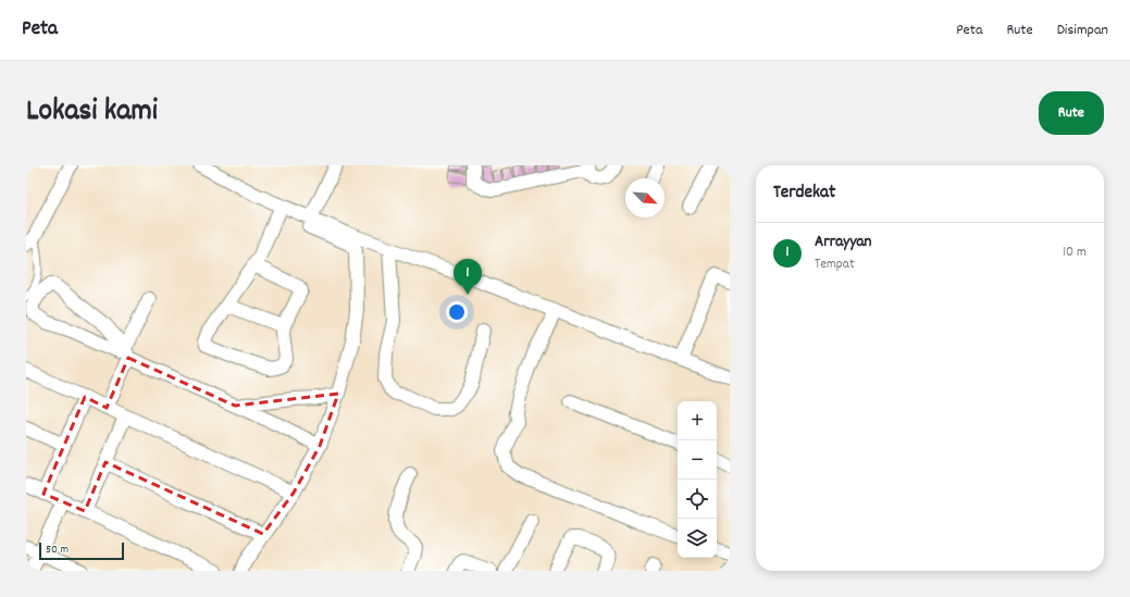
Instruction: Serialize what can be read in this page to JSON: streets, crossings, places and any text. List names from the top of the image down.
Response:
{
  "scale_bar": "50 m",
  "north": "bottom right",
  "page": {
    "header": "Peta",
    "nav": ["Peta", "Rute", "Disimpan"],
    "title": "Lokasi kami",
    "buttons": "Rute",
    "heading": "Terdekat",
    "list": [
      {
        "mark": "1",
        "name": "Arrayyan",
        "note": "Tempat",
        "value": "10 m"
      }
    ],
    "pins": "1",
    "map_buttons": ["+", "−"],
    "scale": "50 m"
  }
}
